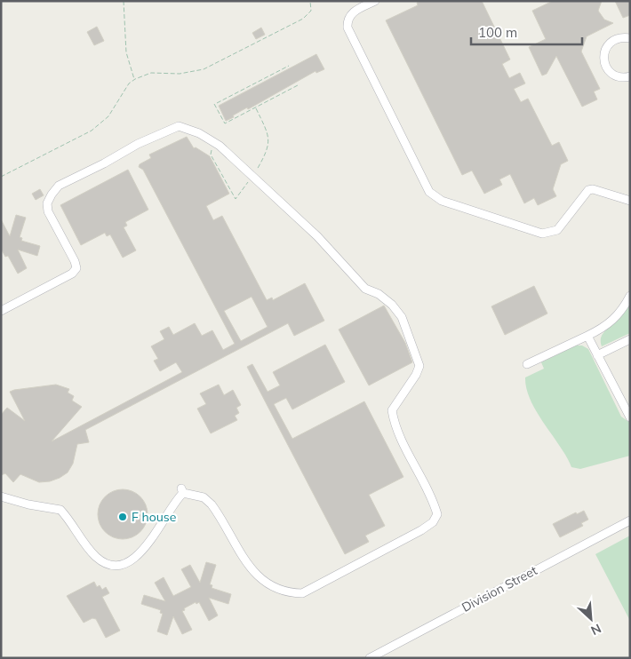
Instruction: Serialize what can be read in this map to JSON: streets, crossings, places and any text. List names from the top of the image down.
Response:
{
  "streets": {
    "street": ["Division Street"]
  },
  "places": ["F house"],
  "scale_bar": "100 m",
  "north": "bottom right"
}
